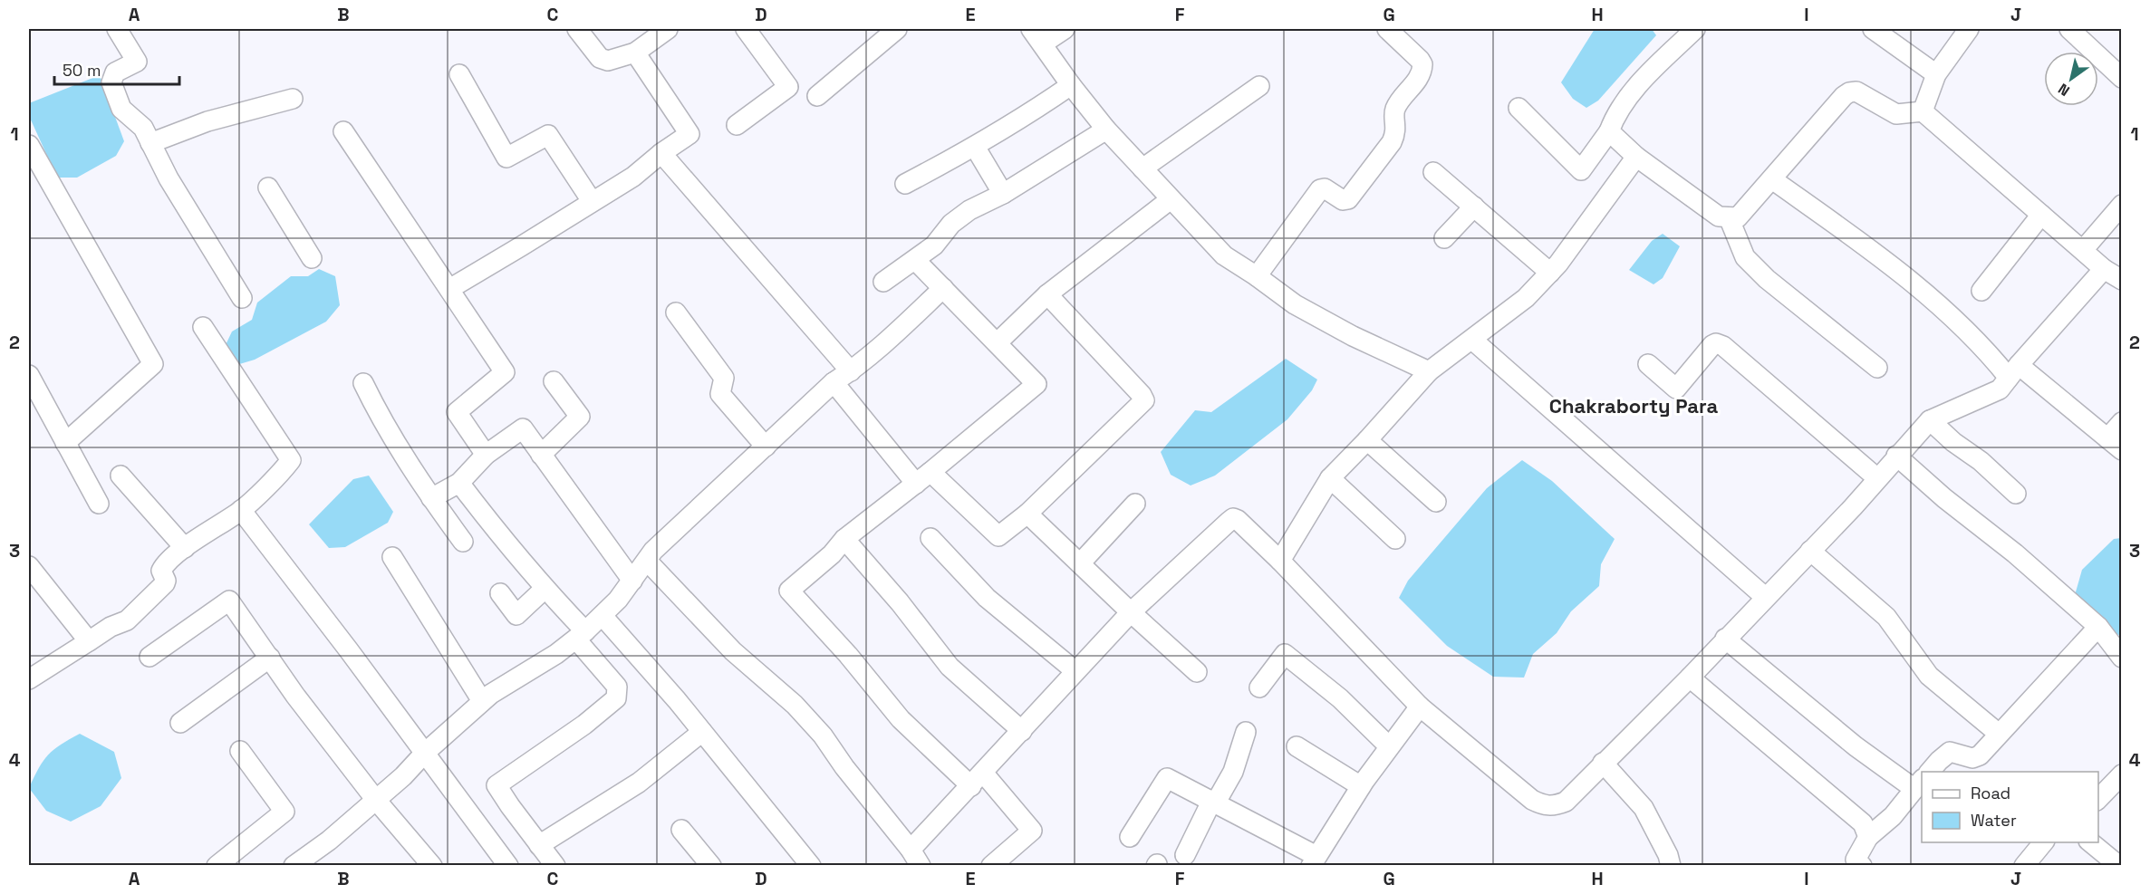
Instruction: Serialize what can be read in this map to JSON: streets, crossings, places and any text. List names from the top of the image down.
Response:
{
  "districts": ["Chakraborty Para"],
  "legend": ["Road", "Water"],
  "scale_bar": "50 m",
  "north": "bottom left",
  "grid": {
    "columns": [
      "A",
      "B",
      "C",
      "D",
      "E",
      "F",
      "G",
      "H",
      "I",
      "J"
    ],
    "rows": [
      "1",
      "2",
      "3",
      "4"
    ]
  }
}
